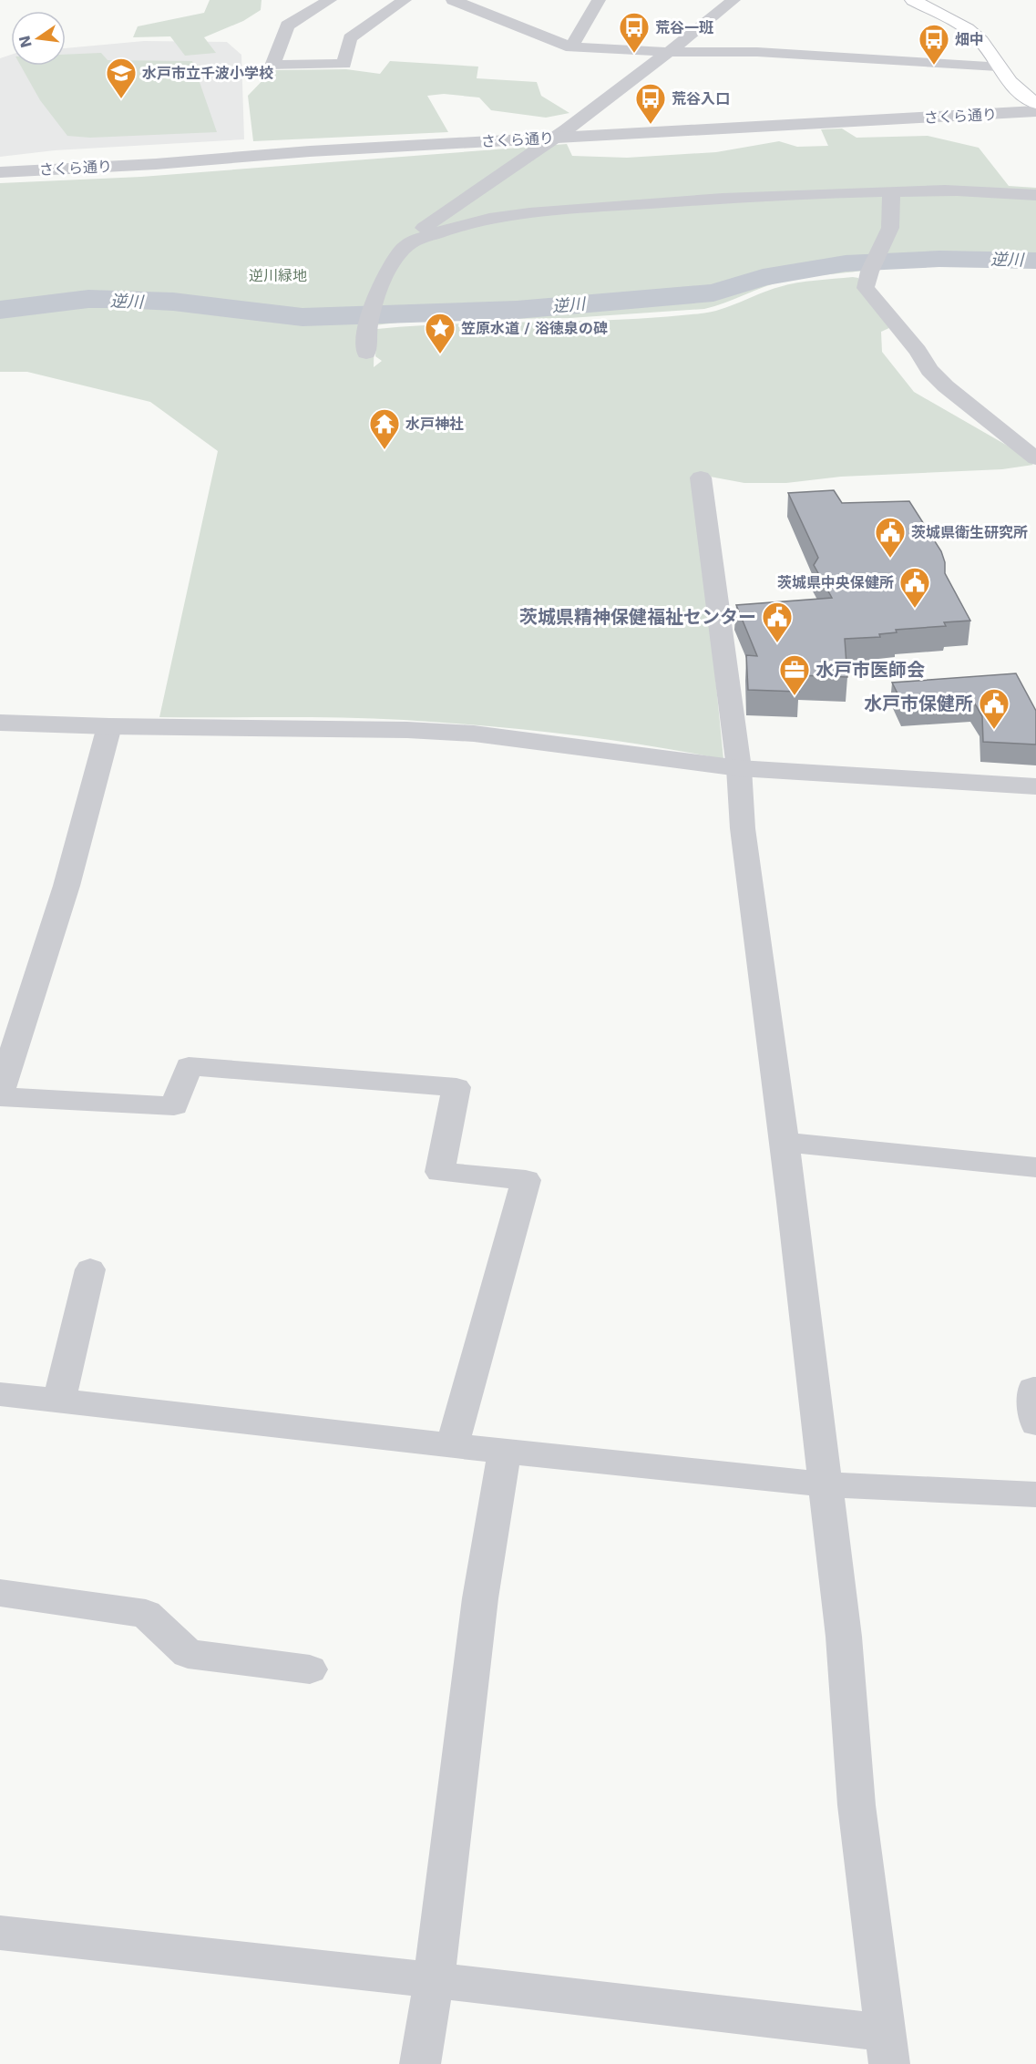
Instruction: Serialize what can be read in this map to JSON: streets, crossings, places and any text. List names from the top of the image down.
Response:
{
  "streets": {
    "street": ["さくら通り"]
  },
  "water": ["逆川"],
  "parks": ["逆川緑地"],
  "places": {
    "bus stop": ["荒谷一班", "畑中", "荒谷入口"],
    "school or university": ["水戸市立千波小学校"],
    "place": ["笠原水道 / 浴徳泉の碑"],
    "temple": ["水戸神社"],
    "public building": [
      "茨城県衛生研究所",
      "茨城県中央保健所",
      "茨城県精神保健福祉センター",
      "水戸市保健所"
    ],
    "office": ["水戸市医師会"]
  },
  "north": "left"
}
